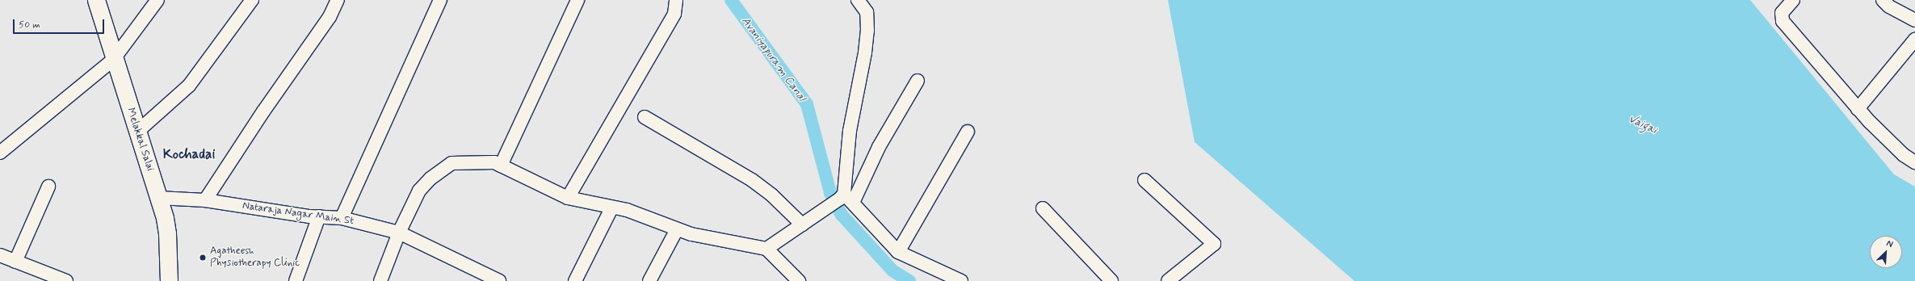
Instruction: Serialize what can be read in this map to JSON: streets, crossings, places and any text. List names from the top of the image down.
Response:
{
  "streets": {
    "main road": ["Melakkal Salai"],
    "street": ["Nataraja Nagar Main St"]
  },
  "crossings": [
    ["Melakkal Salai", "Nataraja Nagar Main St"]
  ],
  "districts": ["Kochadai"],
  "water": ["Avaniyapuram Canal", "Vaigai"],
  "places": ["Agatheesh Physiotherapy Clinic"],
  "scale_bar": "50 m",
  "north": "top right"
}
